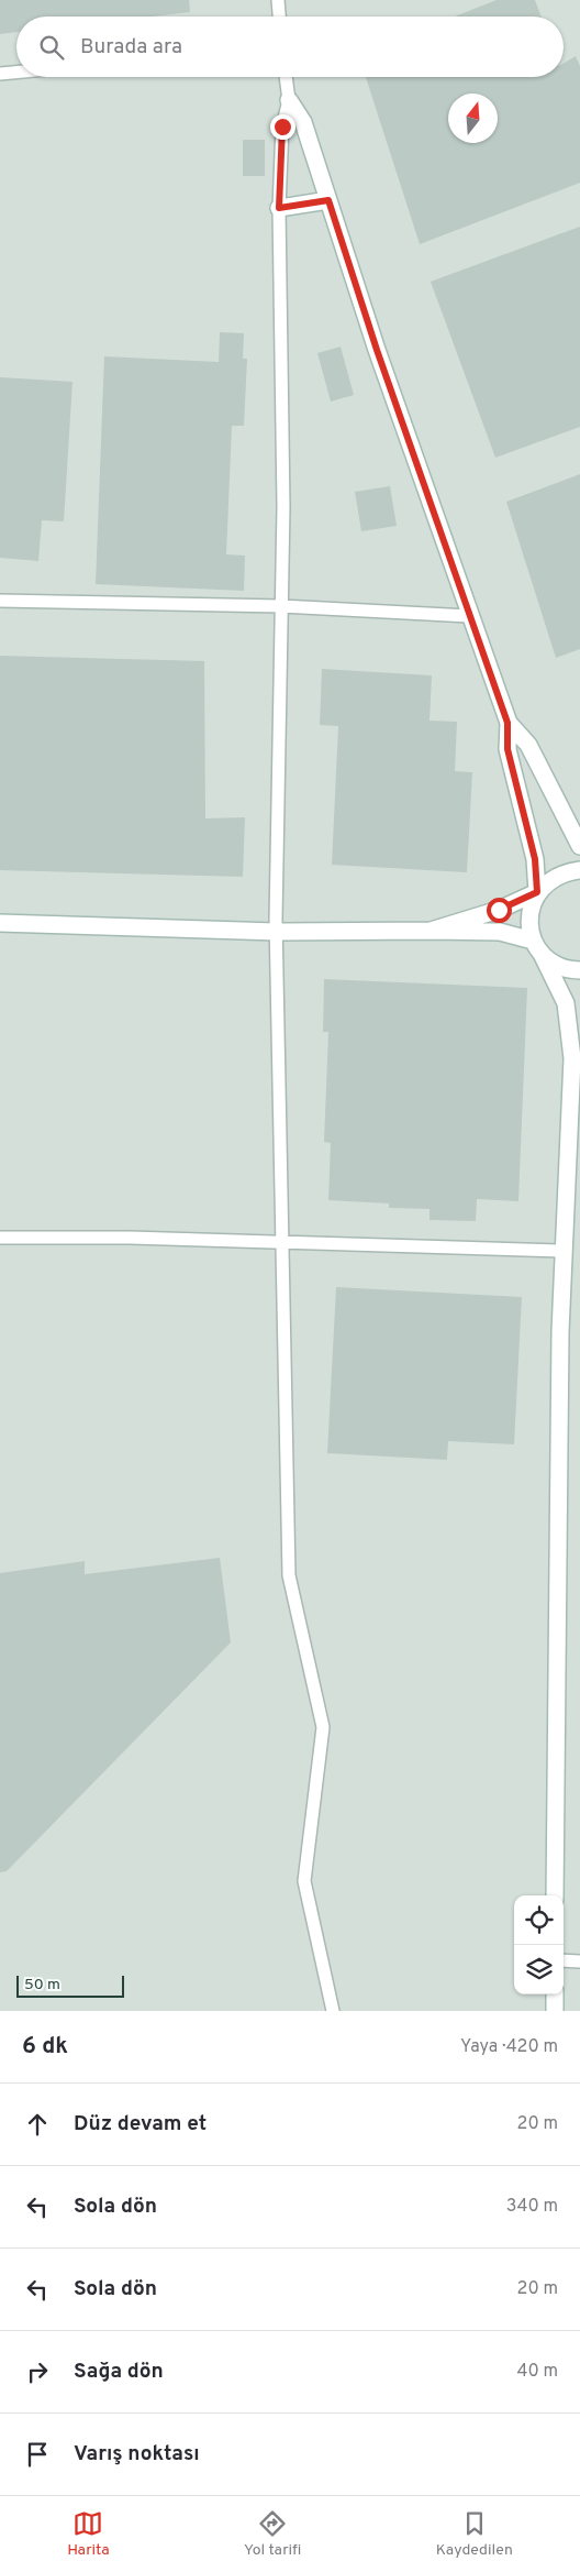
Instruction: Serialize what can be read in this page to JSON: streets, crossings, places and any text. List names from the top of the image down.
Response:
{
  "scale_bar": "50 m",
  "north": "top",
  "page": {
    "search": "Burada ara",
    "scale": "50 m",
    "heading": ["6 dk", "Yaya · 420 m"],
    "list": [
      ["Düz devam et", "20 m"],
      ["Sola dön", "340 m"],
      ["Sola dön", "20 m"],
      ["Sağa dön", "40 m"],
      "Varış noktası"
    ],
    "nav": ["Harita", "Yol tarifi", "Kaydedilen"]
  }
}
